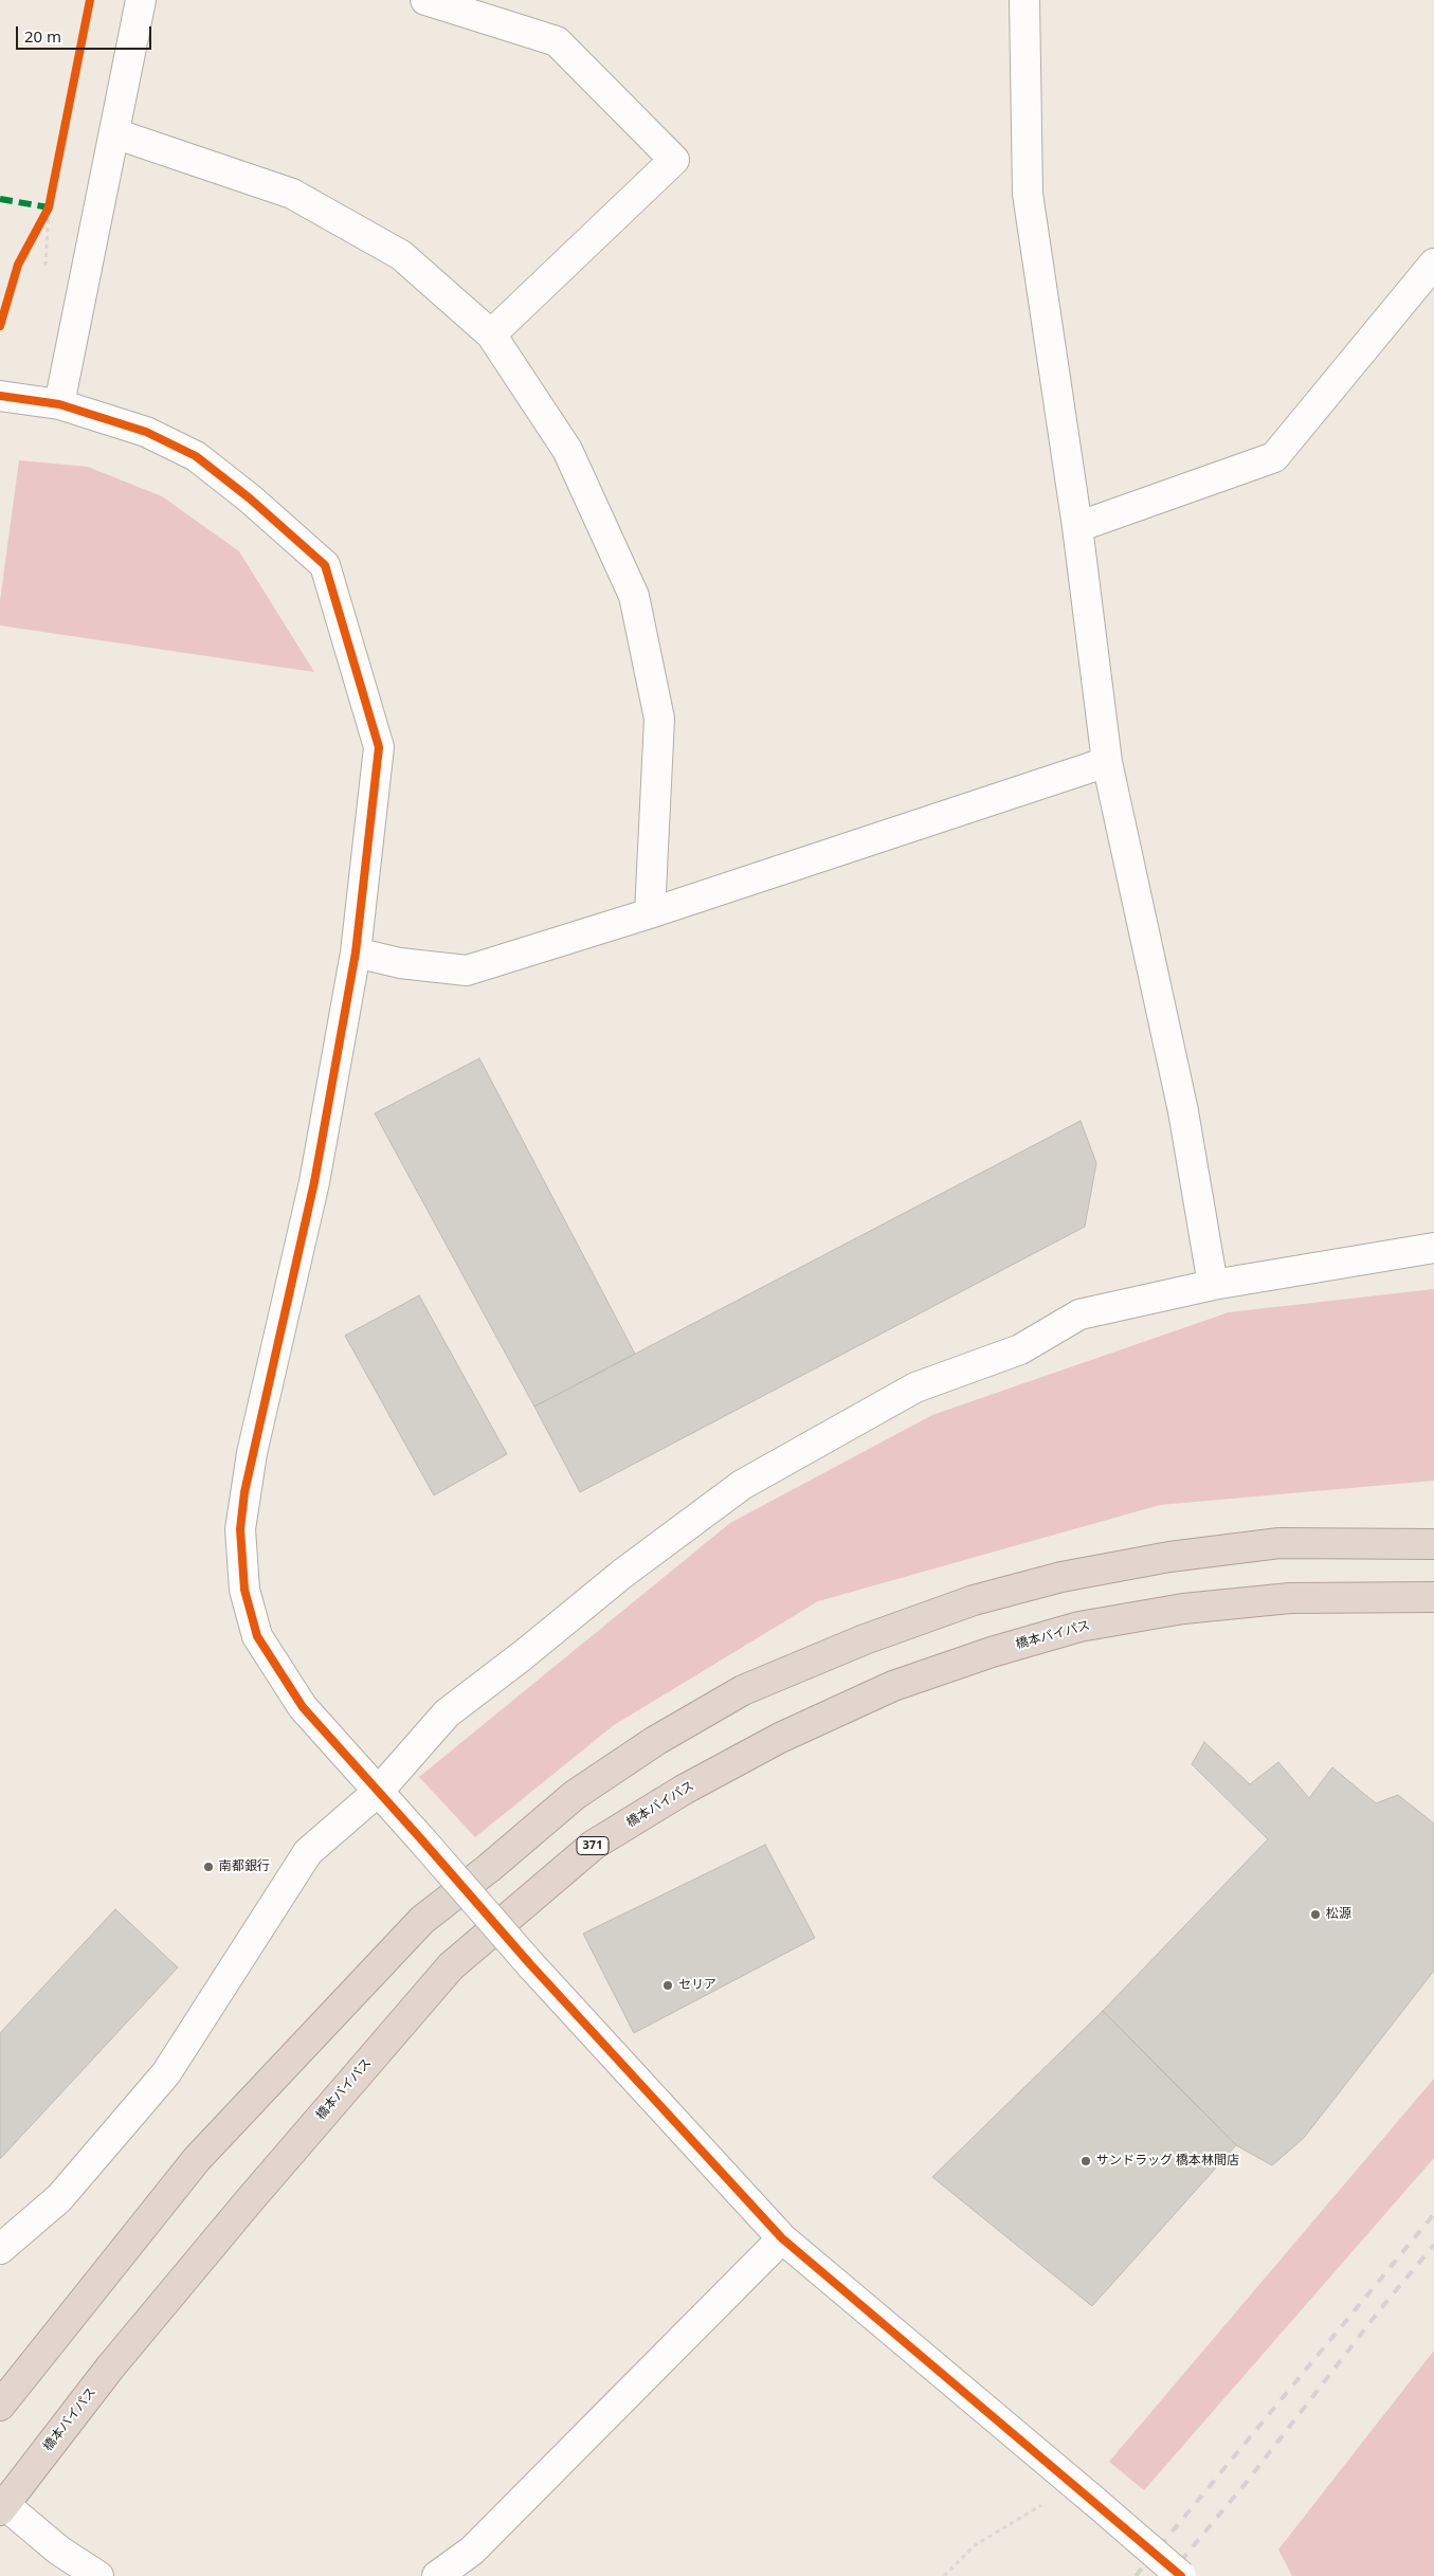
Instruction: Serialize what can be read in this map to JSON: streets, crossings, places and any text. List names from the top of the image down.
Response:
{
  "streets": {
    "highway": ["橋本バイパス", "371"]
  },
  "places": [
    "南都銀行",
    "松源",
    "セリア",
    "サンドラッグ 橋本林間店"
  ],
  "scale_bar": "20 m"
}
